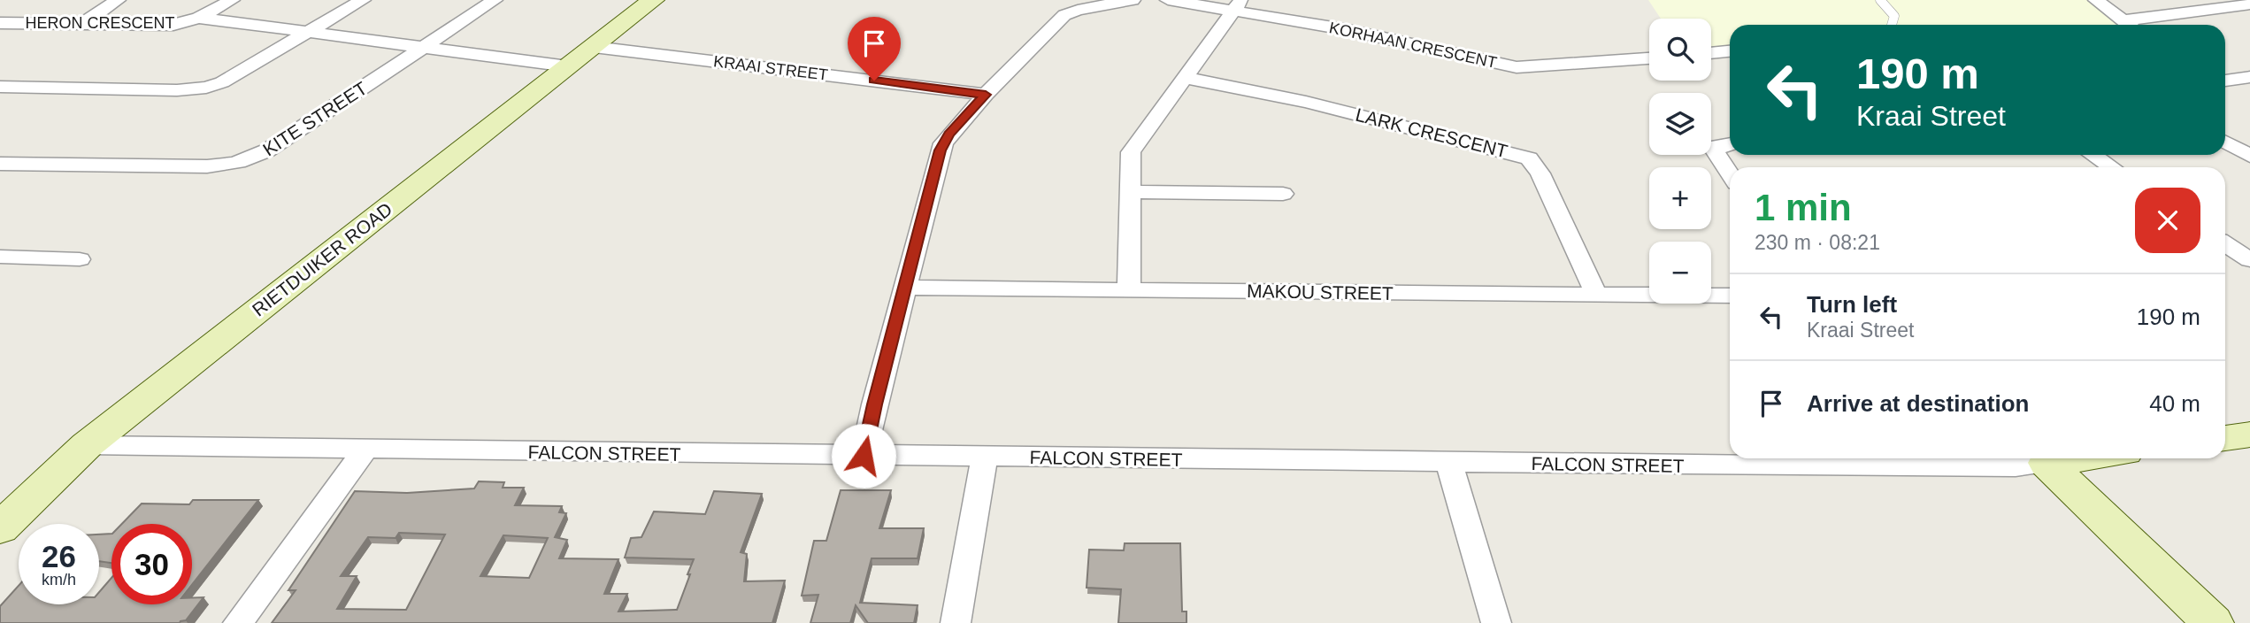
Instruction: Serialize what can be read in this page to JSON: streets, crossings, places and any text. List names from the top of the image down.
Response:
{
  "streets": {
    "street": [
      "HERON CRESCENT",
      "KORHAAN CRESCENT",
      "KRAAI STREET",
      "KITE STREET",
      "LARK CRESCENT",
      "RIETDUIKER ROAD",
      "MAKOU STREET",
      "FALCON STREET"
    ]
  },
  "crossings": [
    ["KRAAI STREET", "RIETDUIKER ROAD"],
    ["LARK CRESCENT", "MAKOU STREET"],
    ["RIETDUIKER ROAD", "FALCON STREET"]
  ],
  "page": {
    "map_buttons": ["+", "−"],
    "turn": ["190 m", "Kraai Street"],
    "heading": ["1 min", "230 m · 08:21"],
    "list": [
      {
        "name": "Turn left",
        "note": "Kraai Street",
        "value": "190 m"
      },
      {
        "name": "Arrive at destination",
        "value": "40 m"
      }
    ],
    "speed": "26 km/h",
    "limit": "30"
  }
}
